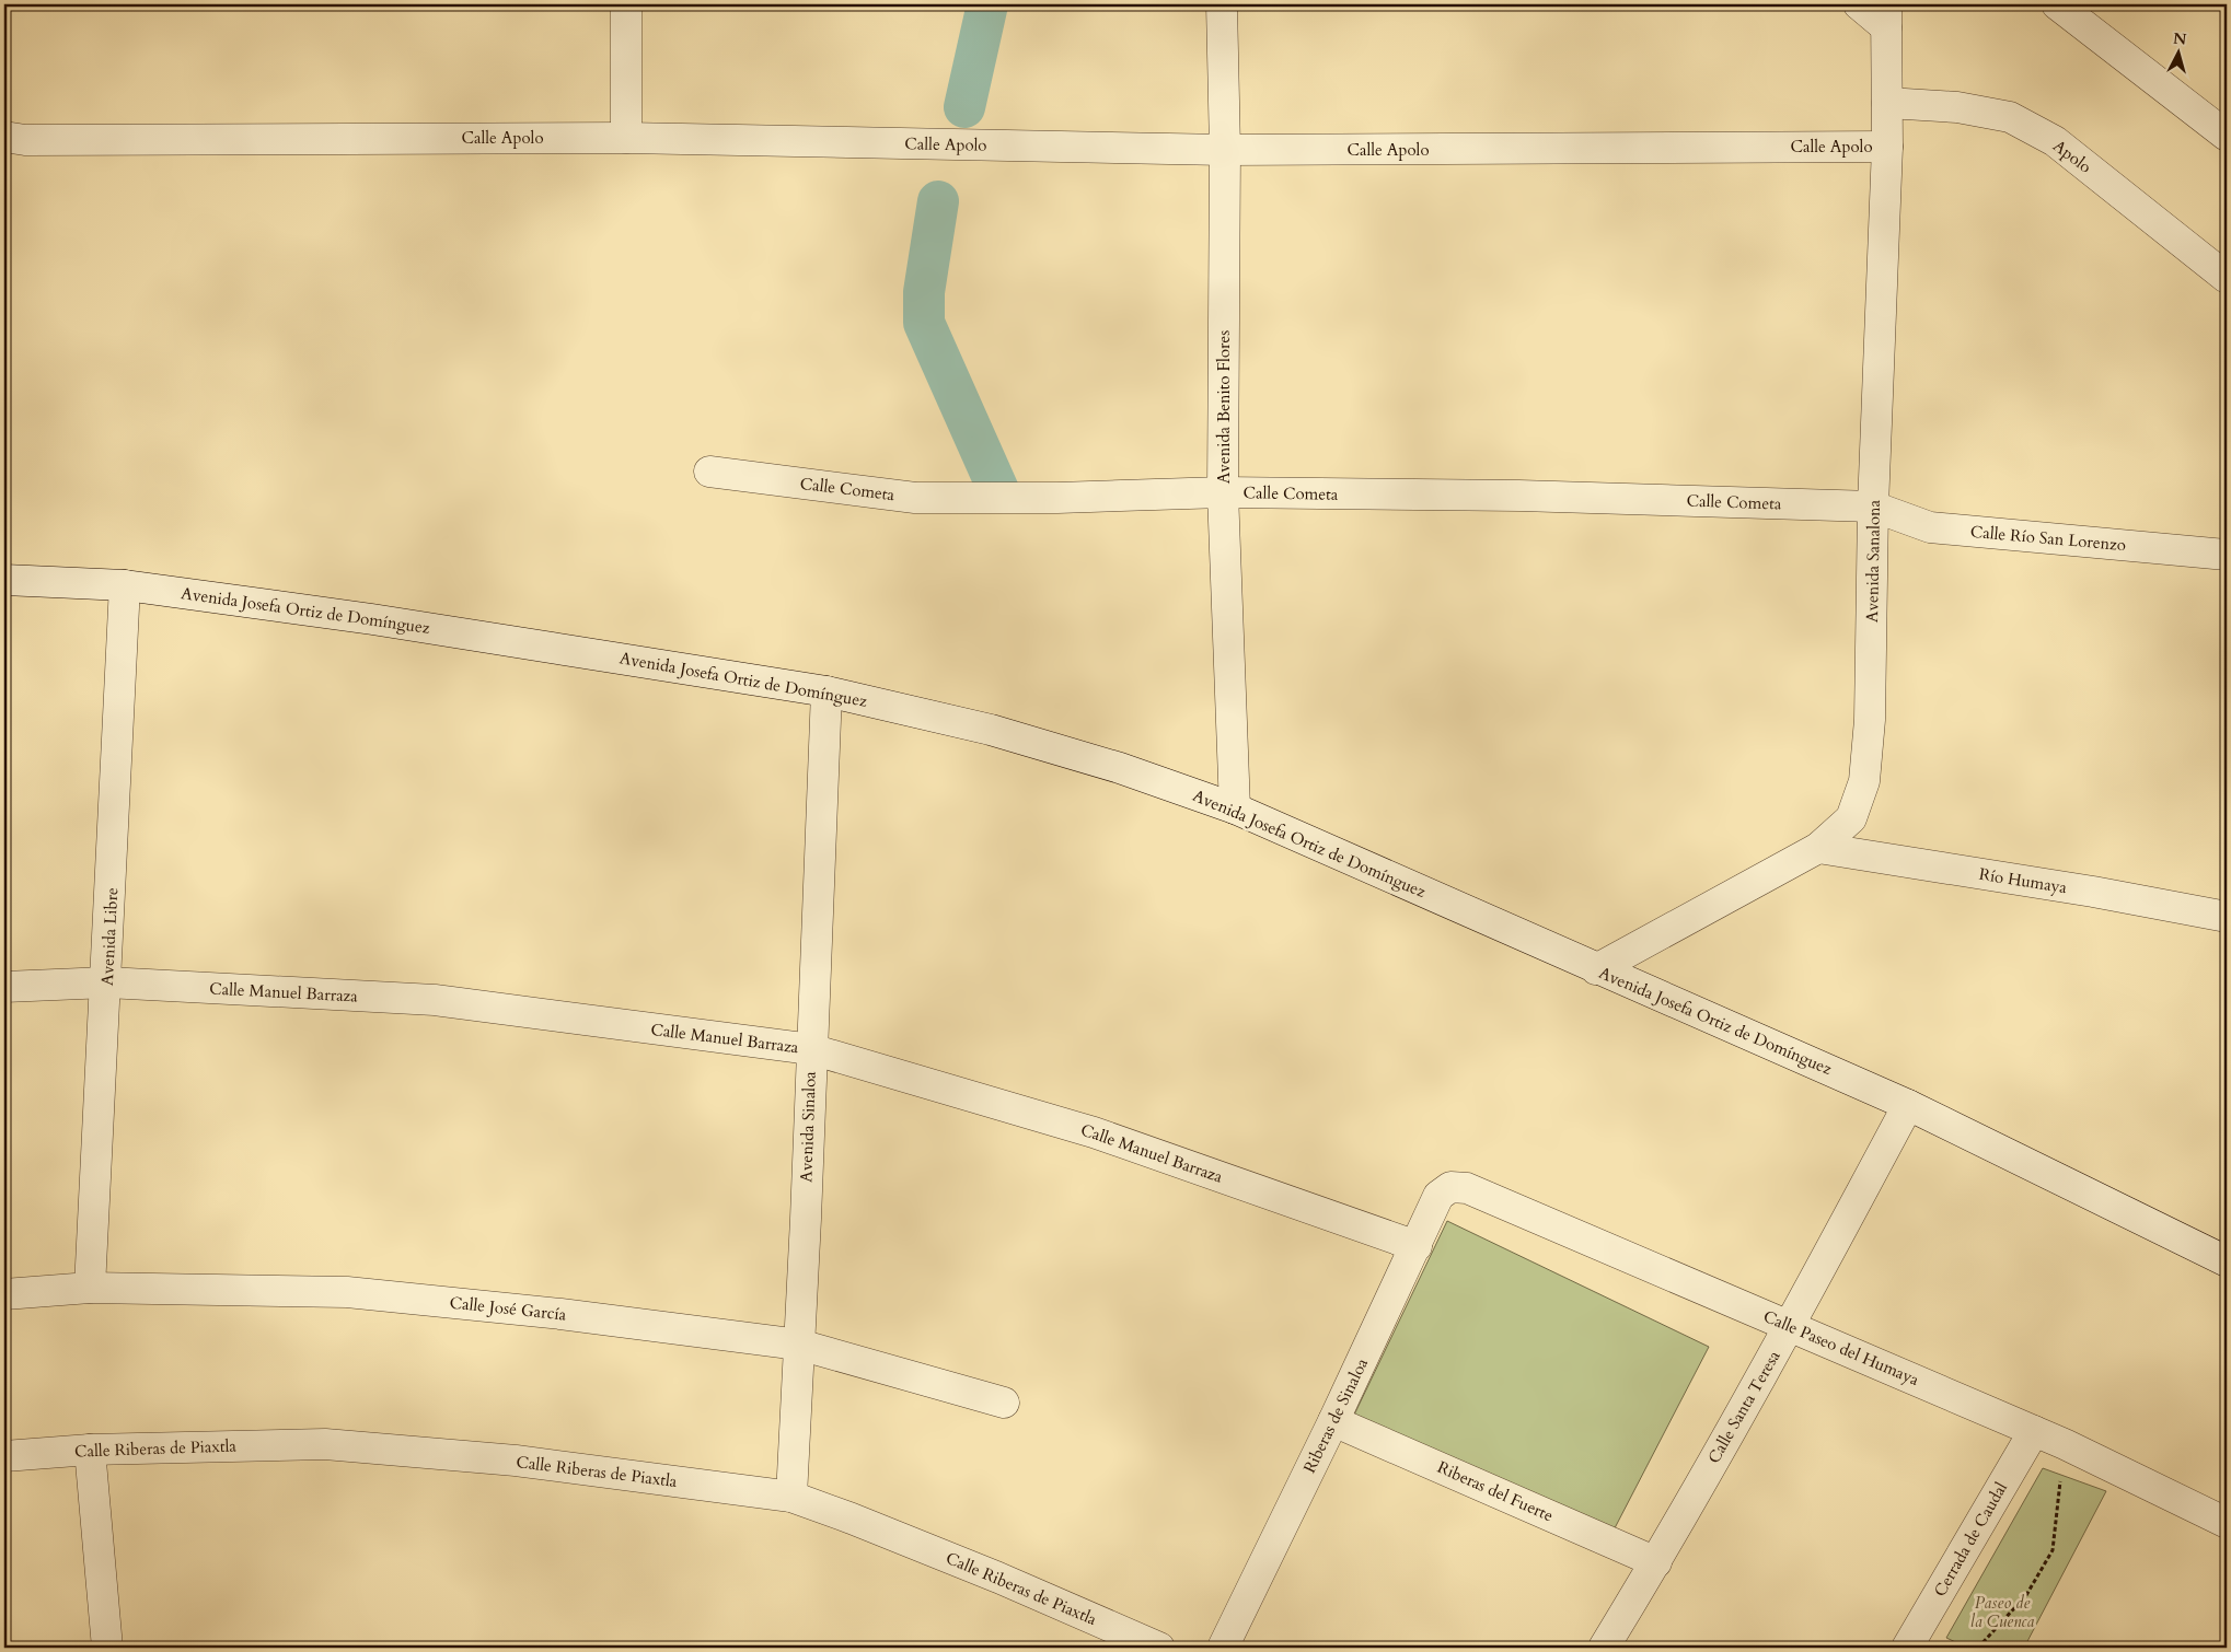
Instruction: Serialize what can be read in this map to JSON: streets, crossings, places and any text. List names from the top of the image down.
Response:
{
  "streets": {
    "street": [
      "Calle Apolo",
      "Apolo",
      "Avenida Benito Flores",
      "Calle Cometa",
      "Calle Río San Lorenzo",
      "Avenida Sanalona",
      "Avenida Josefa Ortiz de Domínguez",
      "Río Humaya",
      "Avenida Libre",
      "Calle Manuel Barraza",
      "Avenida Sinaloa",
      "Calle José García",
      "Calle Paseo del Humaya",
      "Calle Santa Teresa",
      "Riberas de Sinaloa",
      "Calle Riberas de Piaxtla",
      "Riberas del Fuerte",
      "Cerrada de Caudal"
    ]
  },
  "crossings": [
    ["Calle Apolo", "Avenida Benito Flores"],
    ["Calle Apolo", "Avenida Sanalona"],
    ["Apolo", "Avenida Sanalona"],
    ["Avenida Benito Flores", "Calle Cometa"],
    ["Avenida Benito Flores", "Avenida Josefa Ortiz de Domínguez"],
    ["Calle Cometa", "Calle Río San Lorenzo"],
    ["Calle Cometa", "Avenida Sanalona"],
    ["Calle Río San Lorenzo", "Avenida Sanalona"],
    ["Avenida Sanalona", "Avenida Josefa Ortiz de Domínguez"],
    ["Avenida Sanalona", "Río Humaya"],
    ["Avenida Josefa Ortiz de Domínguez", "Avenida Libre"],
    ["Avenida Josefa Ortiz de Domínguez", "Avenida Sinaloa"],
    ["Avenida Josefa Ortiz de Domínguez", "Calle Santa Teresa"],
    ["Avenida Libre", "Calle Manuel Barraza"],
    ["Avenida Libre", "Calle José García"],
    ["Calle Manuel Barraza", "Avenida Sinaloa"],
    ["Calle Manuel Barraza", "Riberas de Sinaloa"],
    ["Avenida Sinaloa", "Calle José García"],
    ["Avenida Sinaloa", "Calle Riberas de Piaxtla"],
    ["Calle Paseo del Humaya", "Calle Santa Teresa"],
    ["Calle Paseo del Humaya", "Riberas de Sinaloa"],
    ["Calle Paseo del Humaya", "Cerrada de Caudal"],
    ["Calle Santa Teresa", "Riberas del Fuerte"],
    ["Riberas de Sinaloa", "Riberas del Fuerte"]
  ],
  "parks": ["Paseo de la Cuenca"],
  "north": "top"
}
